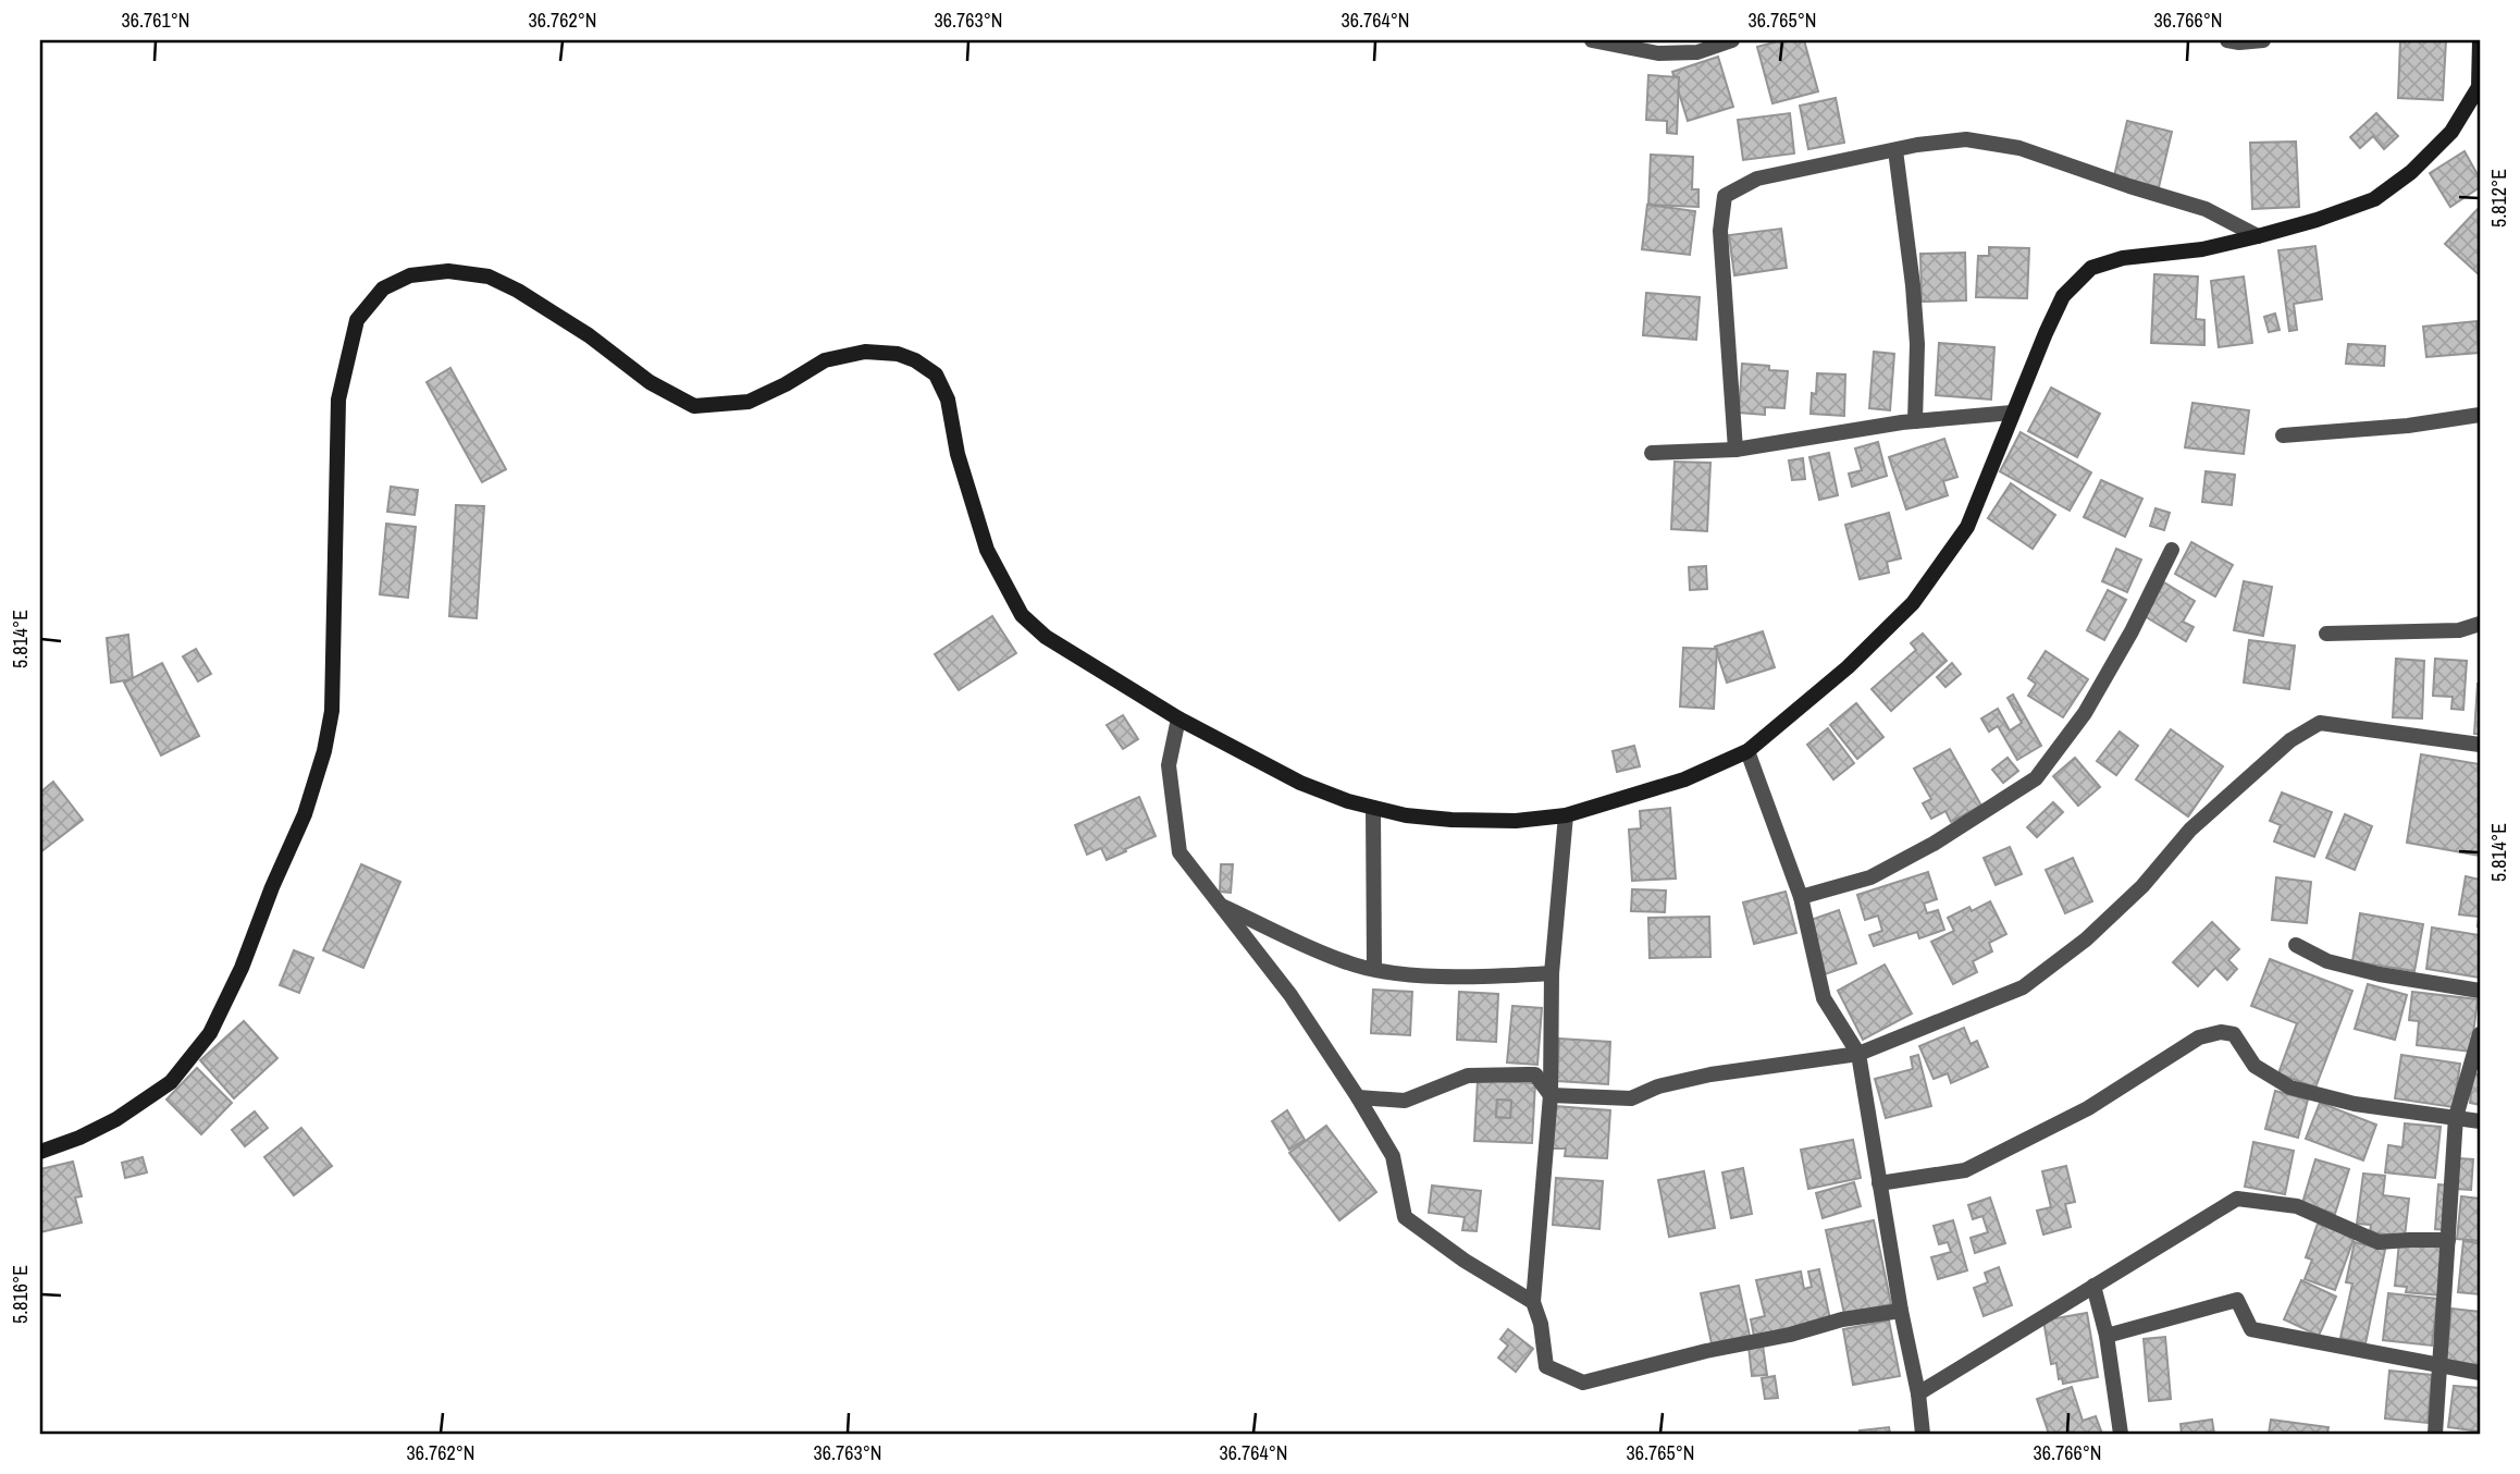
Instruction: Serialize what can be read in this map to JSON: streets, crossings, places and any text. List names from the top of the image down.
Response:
{
  "coordinates": [
    "36.761°N",
    "36.762°N",
    "36.763°N",
    "36.764°N",
    "36.765°N",
    "36.766°N",
    "5.812°E",
    "5.814°E",
    "5.816°E"
  ]
}
